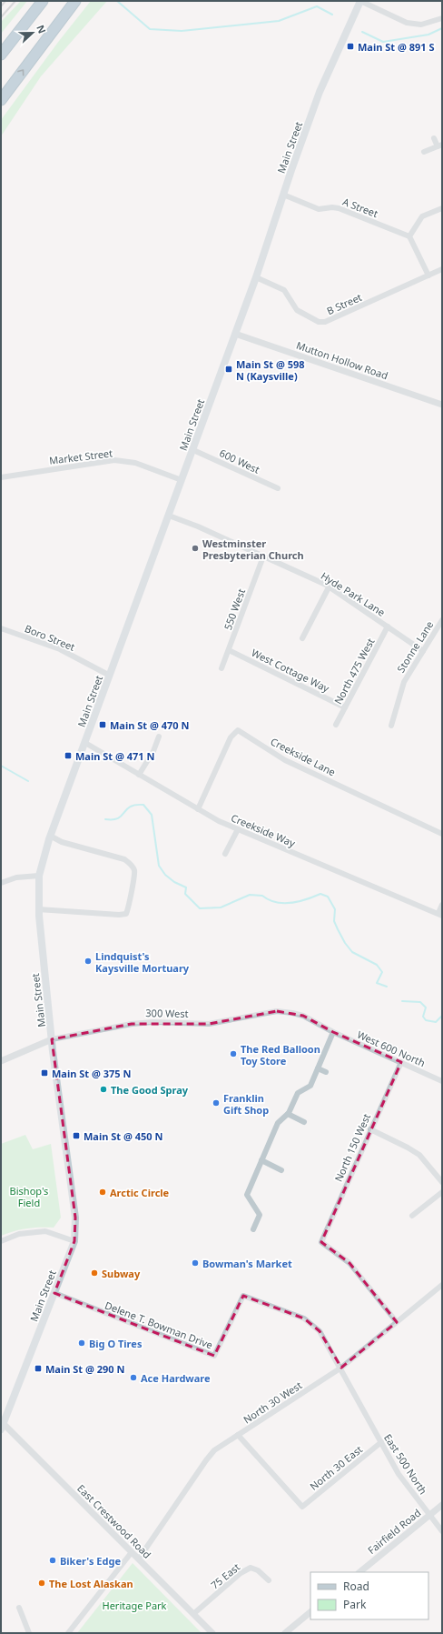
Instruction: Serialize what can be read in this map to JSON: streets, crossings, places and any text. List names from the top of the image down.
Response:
{
  "streets": {
    "main road": ["Main Street"],
    "street": [
      "A Street",
      "B Street",
      "Mutton Hollow Road",
      "Market Street",
      "600 West",
      "Hyde Park Lane",
      "550 West",
      "Boro Street",
      "Stonne Lane",
      "West Cottage Way",
      "North 475 West",
      "Creekside Lane",
      "Creekside Way",
      "300 West",
      "West 600 North",
      "North 150 West",
      "Delene T. Bowman Drive",
      "North 30 West",
      "East 500 North",
      "North 30 East",
      "East Crestwood Road",
      "Fairfield Road",
      "75 East"
    ]
  },
  "crossings": [
    ["Main Street", "A Street"],
    ["Main Street", "B Street"],
    ["Main Street", "Mutton Hollow Road"],
    ["Main Street", "Market Street"],
    ["Main Street", "600 West"],
    ["Main Street", "Hyde Park Lane"],
    ["Main Street", "Boro Street"],
    ["Main Street", "Creekside Way"],
    ["Main Street", "300 West"],
    ["Main Street", "Delene T. Bowman Drive"],
    ["Main Street", "East Crestwood Road"],
    ["Hyde Park Lane", "550 West"],
    ["Hyde Park Lane", "Stonne Lane"],
    ["Hyde Park Lane", "North 475 West"],
    ["550 West", "West Cottage Way"],
    ["West Cottage Way", "North 475 West"],
    ["Creekside Lane", "Creekside Way"],
    ["300 West", "West 600 North"],
    ["West 600 North", "North 150 West"],
    ["North 150 West", "North 30 West"],
    ["Delene T. Bowman Drive", "East 500 North"],
    ["North 30 West", "East 500 North"],
    ["North 30 West", "North 30 East"],
    ["North 30 West", "East Crestwood Road"],
    ["East 500 North", "North 30 East"],
    ["East 500 North", "Fairfield Road"],
    ["East Crestwood Road", "75 East"]
  ],
  "parks": ["Bishop's Field", "Heritage Park"],
  "places": {
    "transit": [
      "Main St @ 891 S",
      "Main St @ 598 N (Kaysville)",
      "Main St @ 470 N",
      "Main St @ 471 N",
      "Main St @ 375 N",
      "Main St @ 450 N",
      "Main St @ 290 N"
    ],
    "other": [
      "Westminster Presbyterian Church",
      "Lindquist's Kaysville Mortuary",
      "The Red Balloon Toy Store",
      "The Good Spray",
      "Franklin Gift Shop",
      "Arctic Circle",
      "Bowman's Market",
      "Subway",
      "Big O Tires",
      "Ace Hardware",
      "Biker's Edge",
      "The Lost Alaskan"
    ]
  },
  "legend": ["Road", "Park"],
  "north": "right"
}
